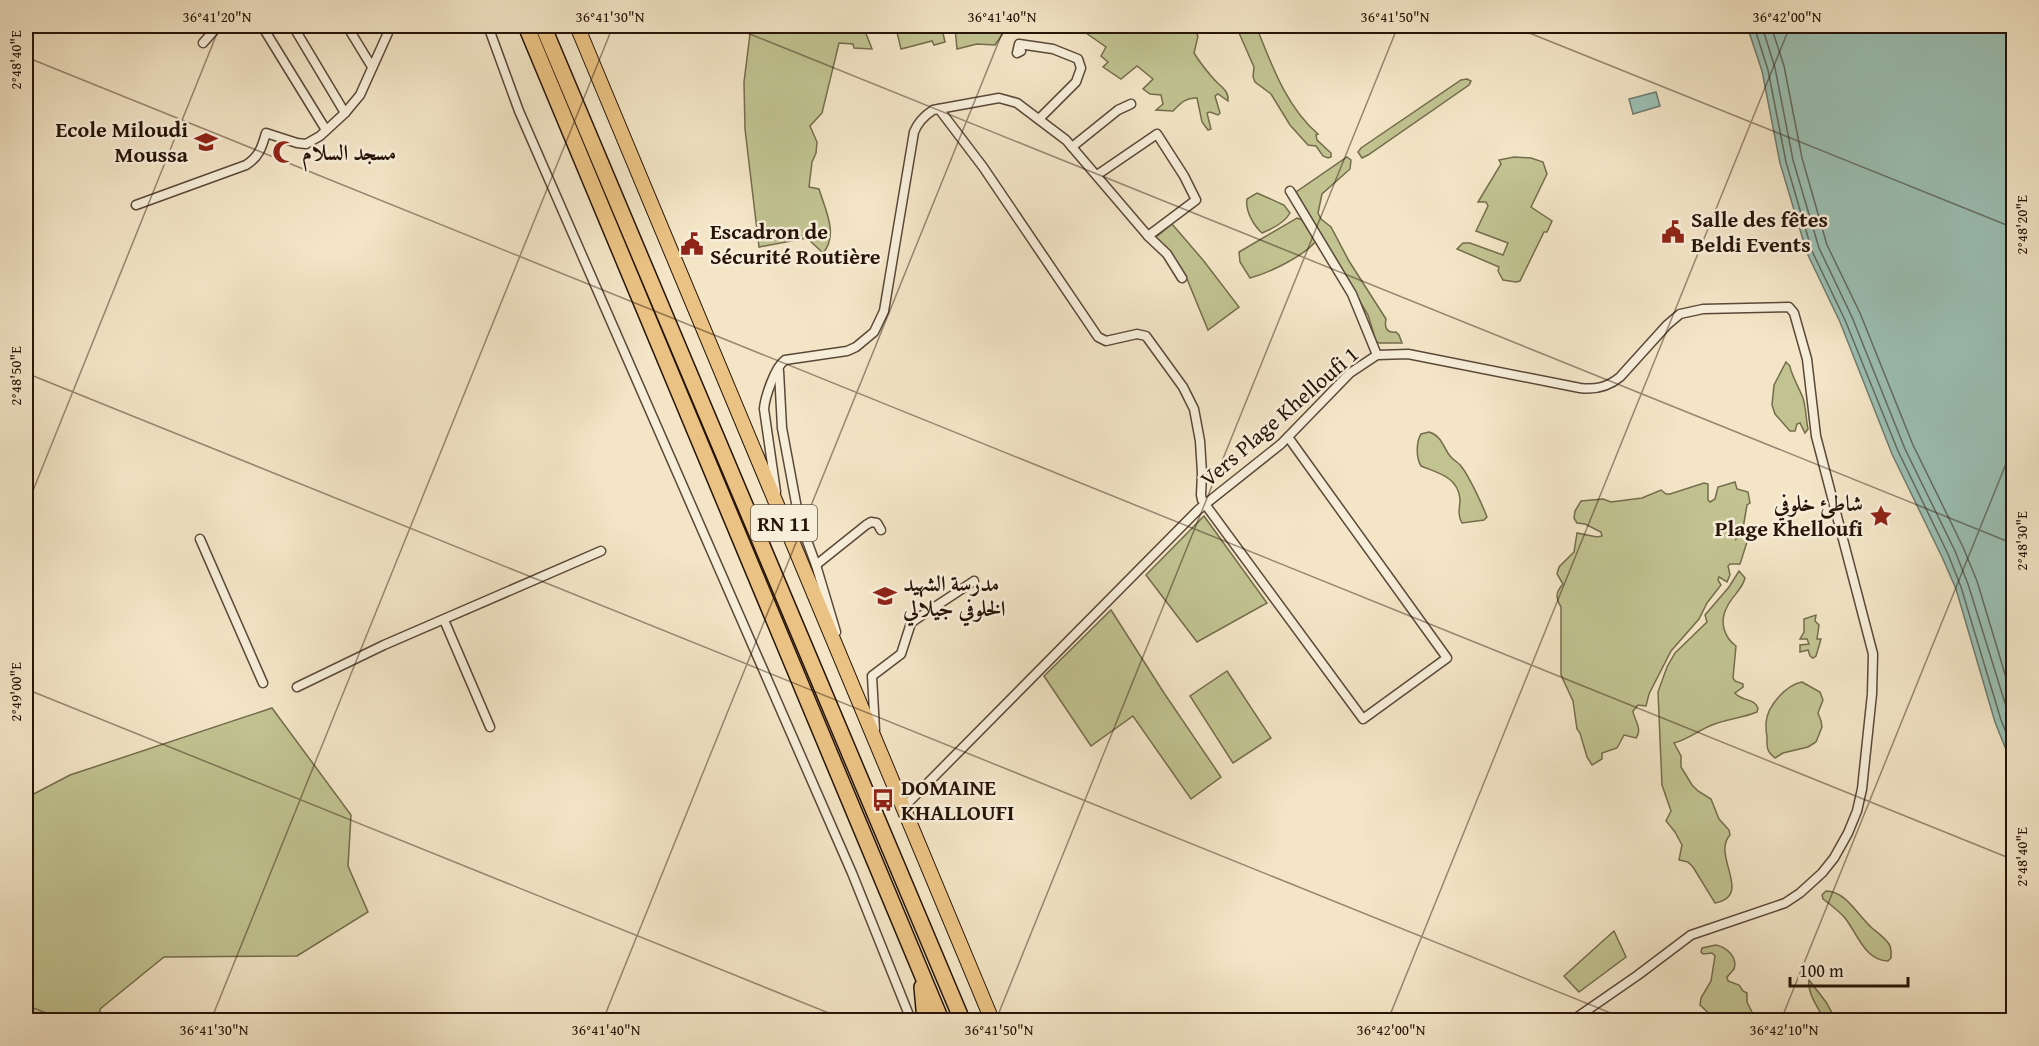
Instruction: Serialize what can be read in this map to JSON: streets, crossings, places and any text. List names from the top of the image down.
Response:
{
  "streets": {
    "main road": ["RN 11"],
    "street": ["Vers Plage Khelloufi 1"]
  },
  "crossings": [
    ["Vers Plage Khelloufi 1", "RN 11"]
  ],
  "places": {
    "school or university": ["Ecole Miloudi Moussa", "مدرسة الشهيد الخلوفي جيلالي"],
    "mosque": ["مسجد السلام"],
    "public building": ["Salle des fêtes Beldi Events", "Escadron de Sécurité Routière"],
    "place": ["شاطئ خلوفي Plage Khelloufi"],
    "bus stop": ["DOMAINE KHALLOUFI"]
  },
  "scale_bar": "100 m",
  "coordinates": [
    "36°41'20\"N",
    "36°41'30\"N",
    "36°41'40\"N",
    "36°41'50\"N",
    "36°42'00\"N",
    "2°48'40\"E",
    "2°48'20\"E",
    "2°48'50\"E",
    "2°48'30\"E",
    "2°49'00\"E",
    "36°42'10\"N"
  ]
}
